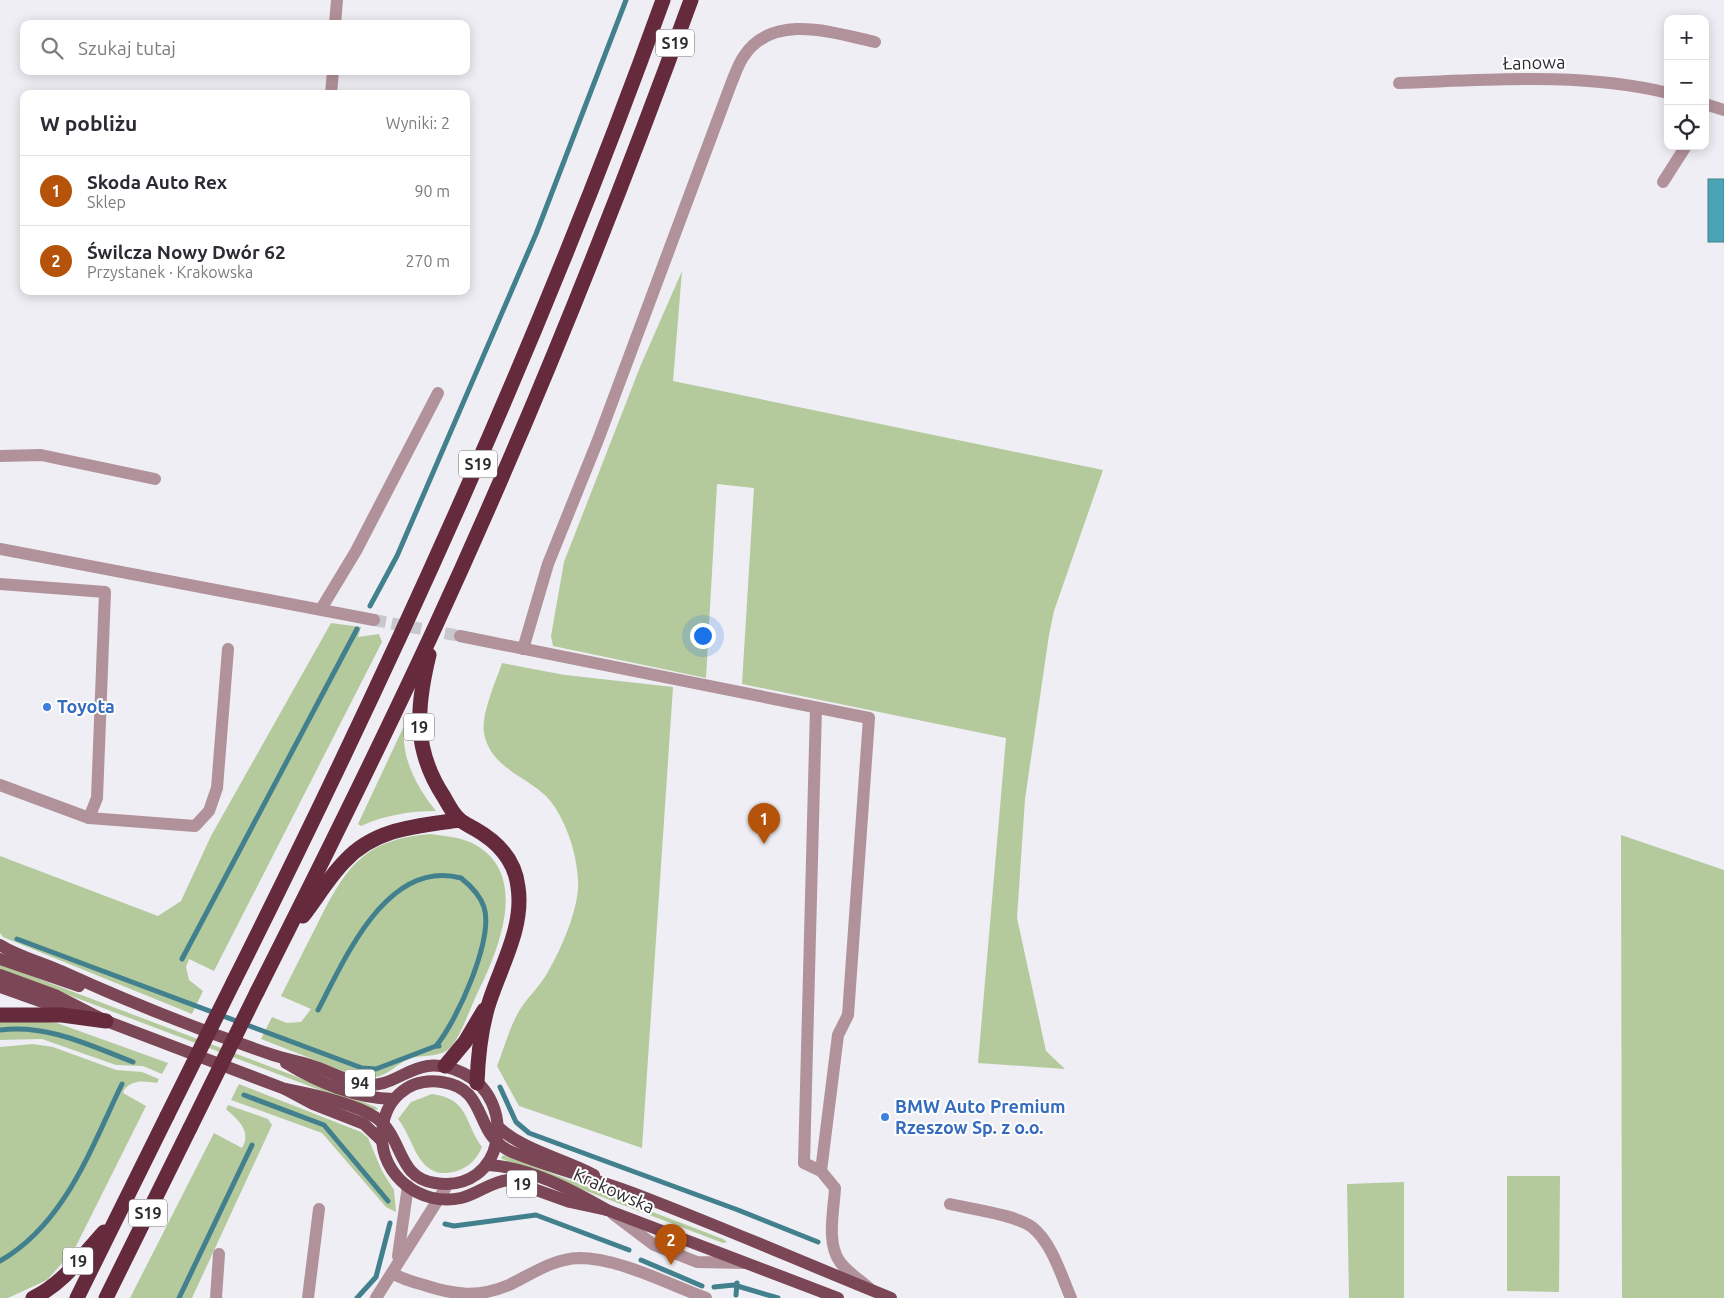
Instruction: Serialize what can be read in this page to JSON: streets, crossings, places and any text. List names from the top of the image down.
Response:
{
  "streets": {
    "highway": ["S19", "19"],
    "main road": ["94", "Krakowska"],
    "street": ["Łanowa"]
  },
  "crossings": [
    ["S19", "19"],
    ["19", "94"],
    ["19", "Krakowska"],
    ["94", "Krakowska"]
  ],
  "places": ["Toyota", "BMW Auto Premium Rzeszow Sp. z o.o."],
  "page": {
    "map_buttons": ["+", "−"],
    "search": "Szukaj tutaj",
    "heading": ["W pobliżu", "Wyniki: 2"],
    "list": [
      {
        "mark": "1",
        "name": "Skoda Auto Rex",
        "note": "Sklep",
        "value": "90 m"
      },
      {
        "mark": "2",
        "name": "Świlcza Nowy Dwór 62",
        "note": "Przystanek · Krakowska",
        "value": "270 m"
      }
    ],
    "pins": ["1", "2"]
  }
}
